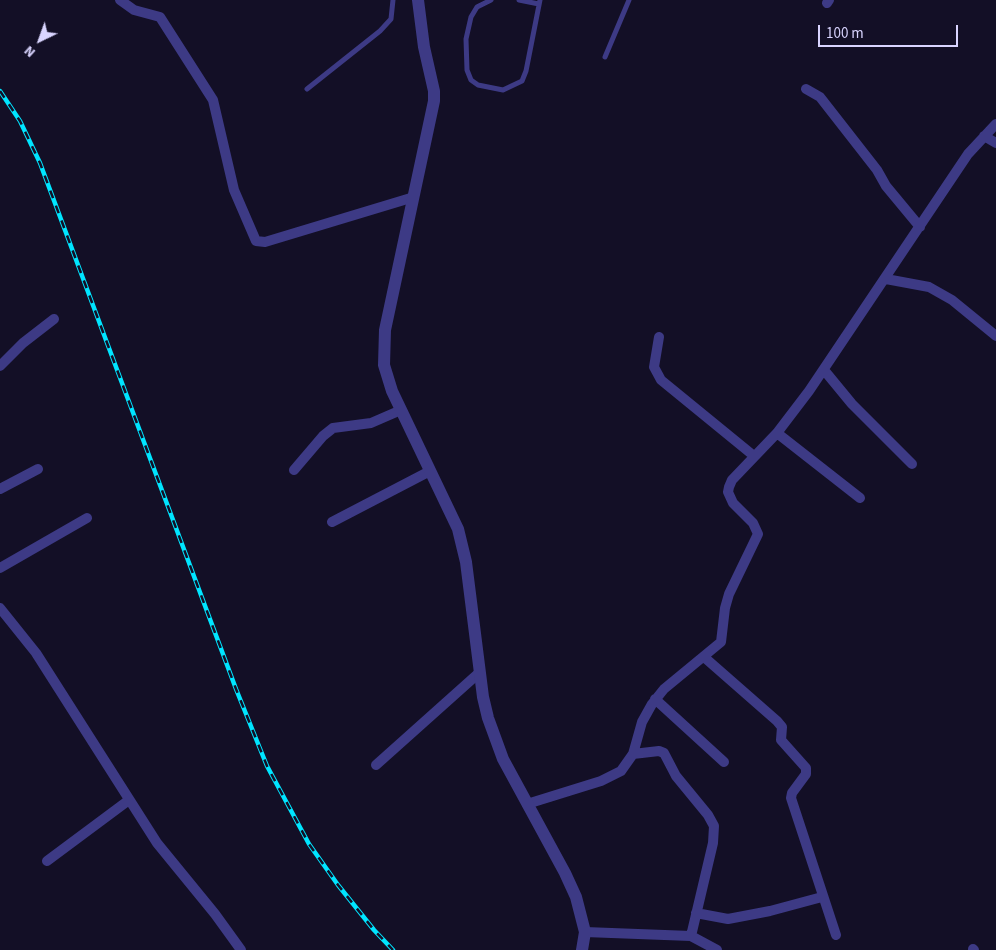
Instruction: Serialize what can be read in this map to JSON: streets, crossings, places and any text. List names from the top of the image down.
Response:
{
  "scale_bar": "100 m",
  "north": "bottom left"
}
